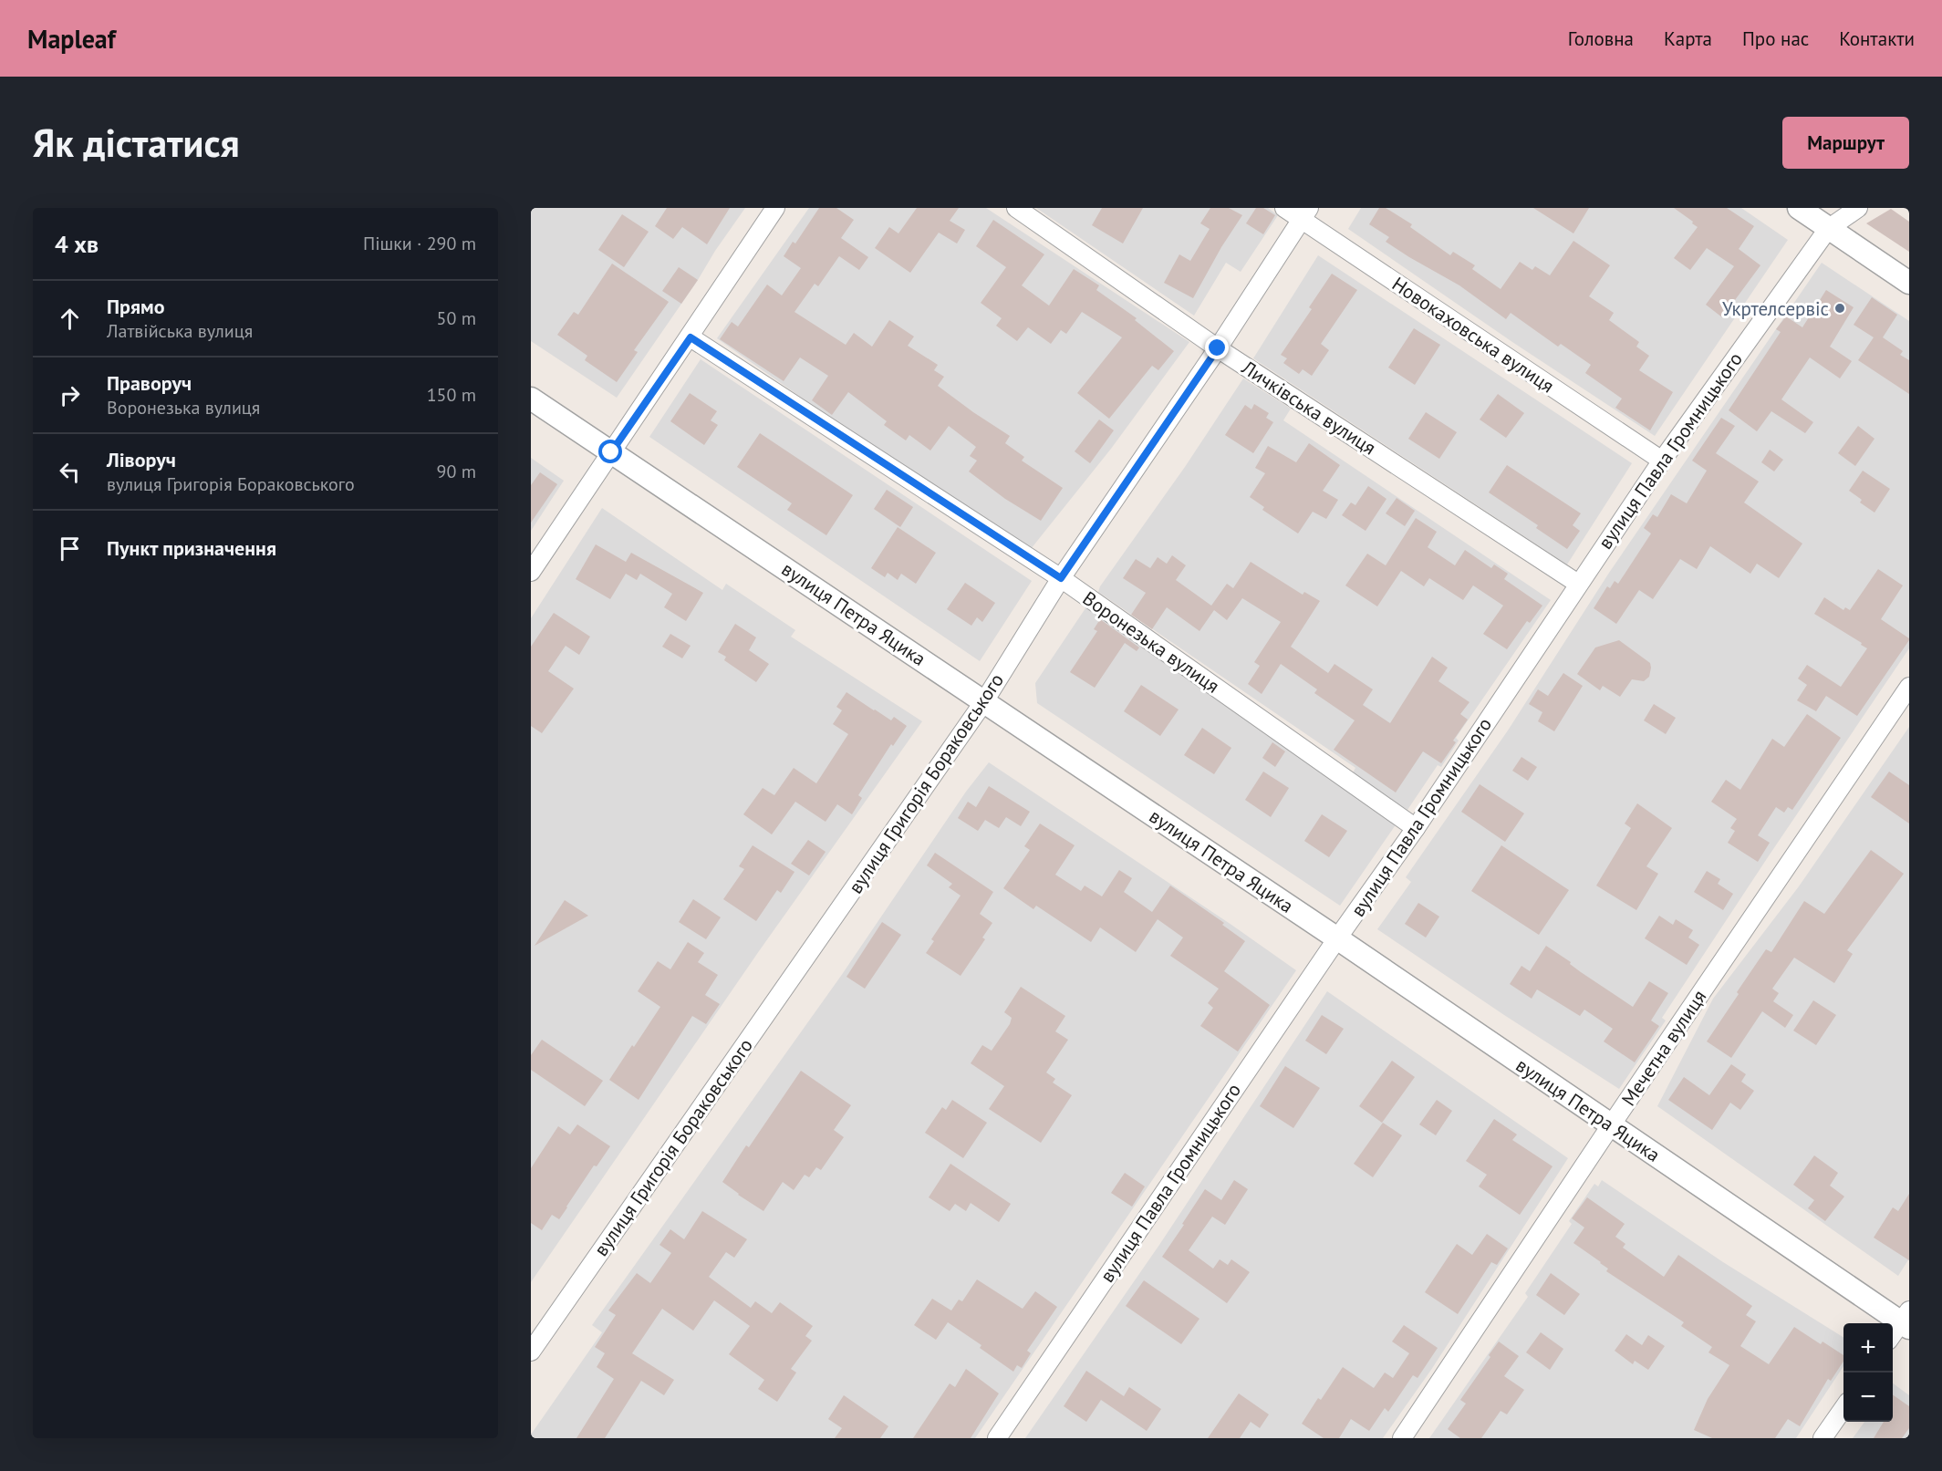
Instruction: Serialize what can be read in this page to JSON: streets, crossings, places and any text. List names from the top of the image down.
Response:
{
  "streets": {
    "street": [
      "Новокаховська вулиця",
      "Личківська вулиця",
      "вулиця Павла Громницького",
      "вулиця Петра Яцика",
      "Воронезька вулиця",
      "вулиця Григорія Бораковського",
      "Мечетна вулиця"
    ]
  },
  "crossings": [
    ["Новокаховська вулиця", "вулиця Павла Громницького"],
    ["Новокаховська вулиця", "вулиця Григорія Бораковського"],
    ["Личківська вулиця", "вулиця Павла Громницького"],
    ["Личківська вулиця", "вулиця Григорія Бораковського"],
    ["вулиця Павла Громницького", "вулиця Петра Яцика"],
    ["вулиця Павла Громницького", "Воронезька вулиця"],
    ["вулиця Петра Яцика", "вулиця Григорія Бораковського"],
    ["вулиця Петра Яцика", "Мечетна вулиця"],
    ["Воронезька вулиця", "вулиця Григорія Бораковського"]
  ],
  "places": ["Укртелсервіс"],
  "page": {
    "header": "Mapleaf",
    "nav": [
      "Головна",
      "Карта",
      "Про нас",
      "Контакти"
    ],
    "buttons": "Маршрут",
    "title": "Як дістатися",
    "heading": ["4 хв", "Пішки · 290 m"],
    "list": [
      ["Прямо", "Латвійська вулиця", "50 m"],
      ["Праворуч", "Воронезька вулиця", "150 m"],
      ["Ліворуч", "вулиця Григорія Бораковського", "90 m"],
      "Пункт призначення"
    ],
    "map_buttons": ["+", "−"]
  }
}
